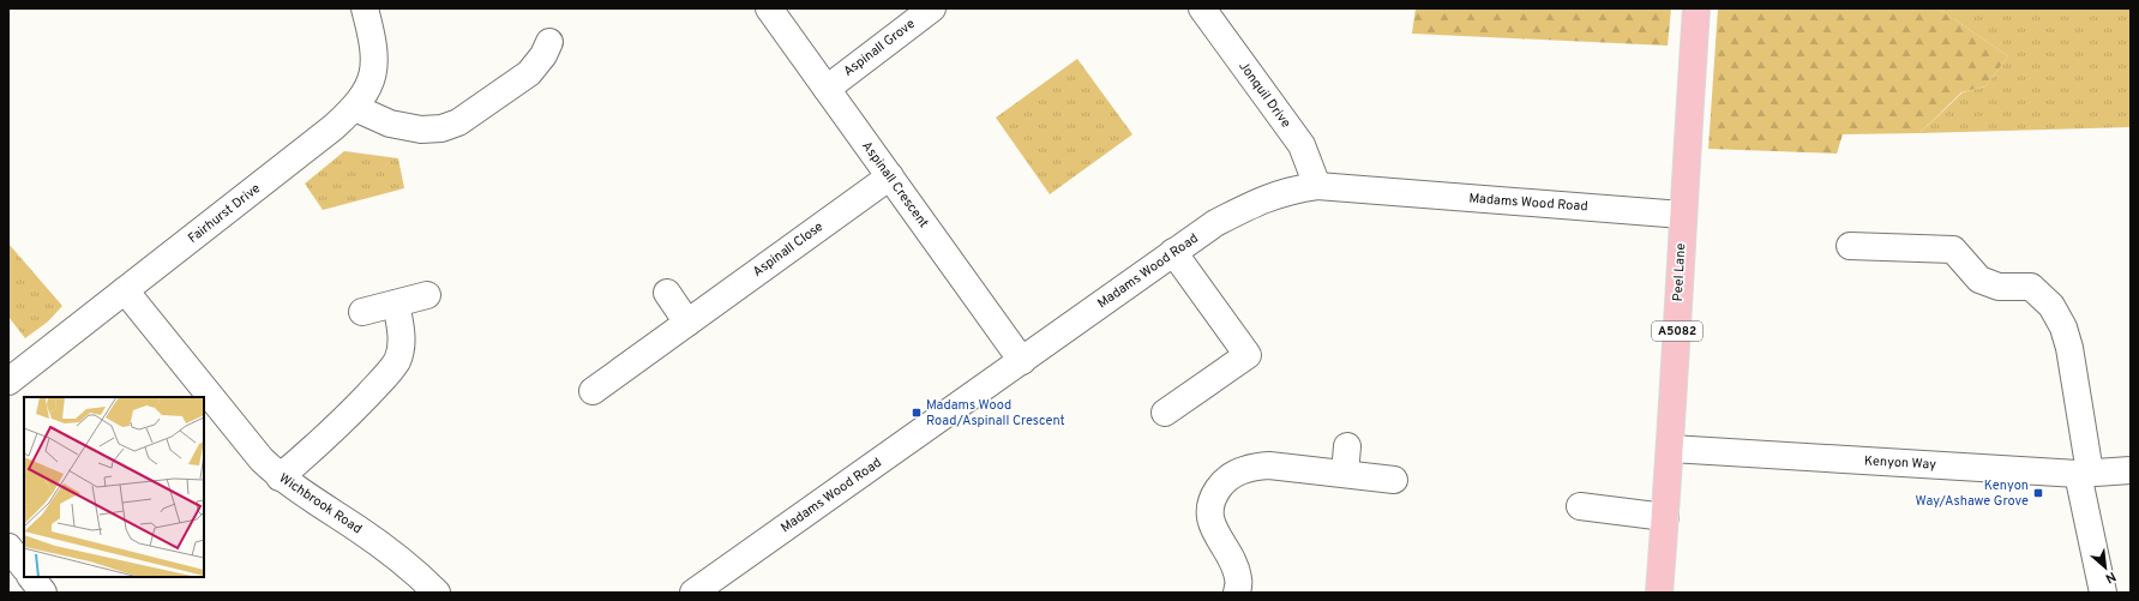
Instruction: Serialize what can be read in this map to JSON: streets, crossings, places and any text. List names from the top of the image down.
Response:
{
  "streets": {
    "main road": ["Peel Lane", "A5082"],
    "street": [
      "Aspinall Grove",
      "Jonquil Drive",
      "Aspinall Crescent",
      "Madams Wood Road",
      "Fairhurst Drive",
      "Aspinall Close",
      "Kenyon Way",
      "Wichbrook Road"
    ]
  },
  "crossings": [
    ["Aspinall Grove", "Aspinall Crescent"],
    ["Jonquil Drive", "Madams Wood Road"],
    ["Aspinall Crescent", "Madams Wood Road"],
    ["Aspinall Crescent", "Aspinall Close"],
    ["Madams Wood Road", "Peel Lane"],
    ["Fairhurst Drive", "Wichbrook Road"],
    ["Peel Lane", "Kenyon Way"]
  ],
  "places": {
    "transit": ["Madams Wood Road/Aspinall Crescent", "Kenyon Way/Ashawe Grove"]
  },
  "north": "bottom right"
}
